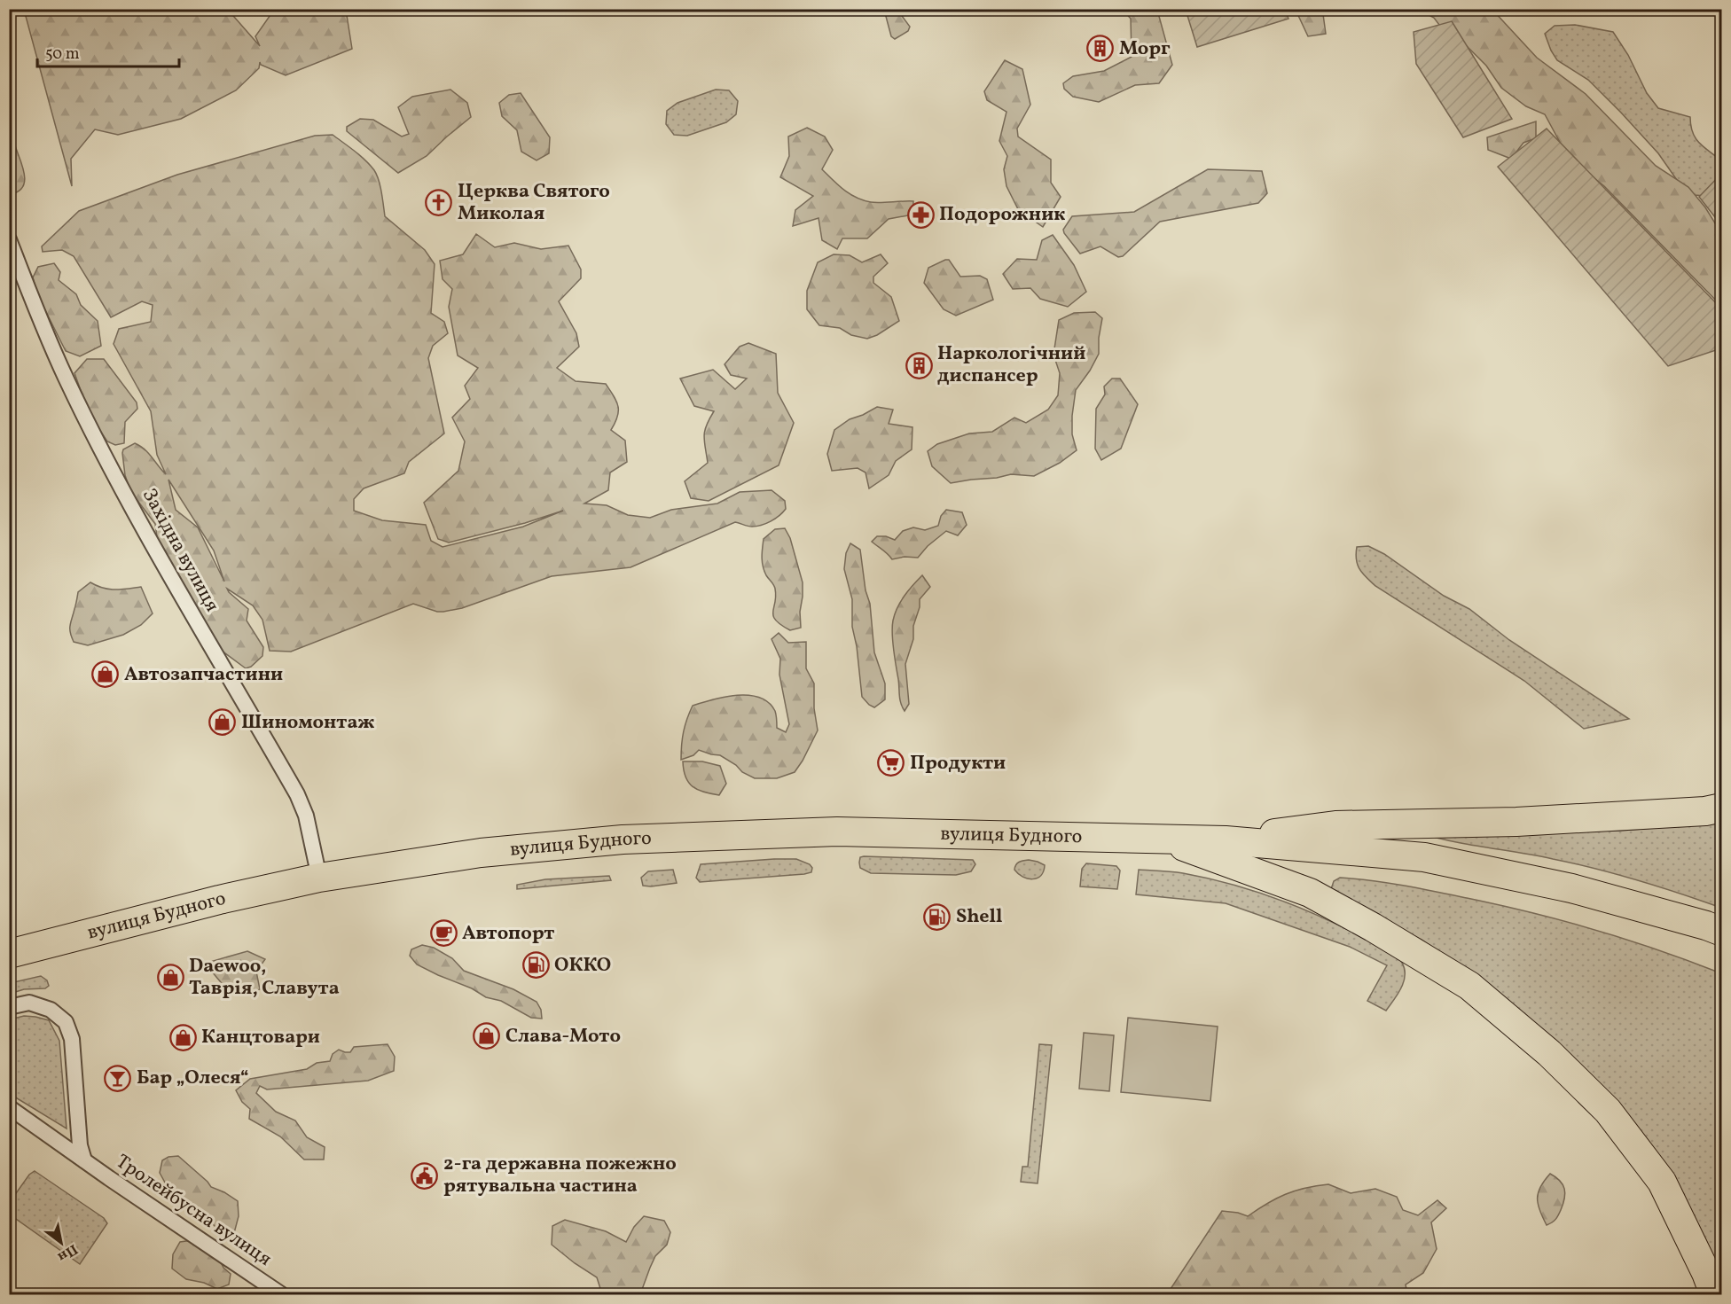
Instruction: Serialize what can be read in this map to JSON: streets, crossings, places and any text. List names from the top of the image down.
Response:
{
  "streets": {
    "highway": ["вулиця Будного"],
    "street": ["Західна вулиця", "Тролейбусна вулиця"]
  },
  "crossings": [
    ["Західна вулиця", "вулиця Будного"]
  ],
  "places": {
    "building": ["Морг", "Наркологічний диспансер"],
    "church": ["Церква Святого Миколая"],
    "pharmacy": ["Подорожник"],
    "shop": [
      "Автозапчастини",
      "Шиномонтаж",
      "Daewoo, Таврія, Славута",
      "Слава-Мото",
      "Канцтовари"
    ],
    "supermarket": ["Продукти"],
    "fuel station": ["Shell", "ОККО"],
    "cafe": ["Автопорт"],
    "bar": ["Бар „Олеся“"],
    "public building": ["2-га державна пожежно рятувальна частина"]
  },
  "scale_bar": "50 m",
  "north": "bottom right"
}
